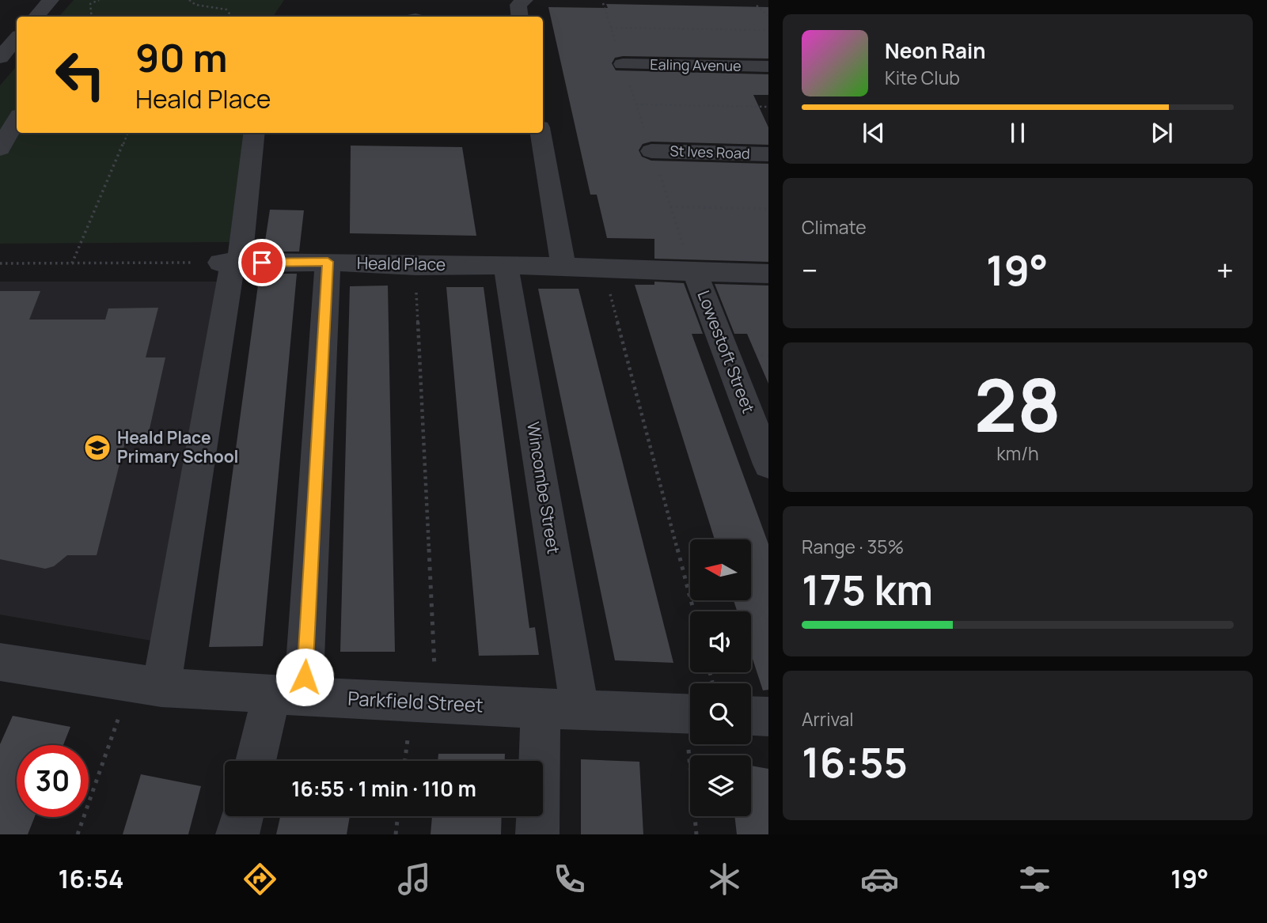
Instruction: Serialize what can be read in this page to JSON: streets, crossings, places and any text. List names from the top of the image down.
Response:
{
  "streets": {
    "street": [
      "Ealing Avenue",
      "St Ives Road",
      "Heald Place",
      "Lowestoft Street",
      "Wincombe Street",
      "Parkfield Street"
    ]
  },
  "crossings": [
    ["Heald Place", "Lowestoft Street"],
    ["Heald Place", "Wincombe Street"],
    ["Wincombe Street", "Parkfield Street"]
  ],
  "places": {
    "school or university": ["Heald Place Primary School"]
  },
  "north": "left",
  "page": {
    "turn": ["90 m", "Heald Place"],
    "song": ["Neon Rain", "Kite Club"],
    "tile": [
      "Climate",
      ["28", "km/h"],
      ["Range · 35%", "175 km"],
      ["Arrival", "16:55"]
    ],
    "heat": ["−", "19°", "+"],
    "limit": "30",
    "trip": "16:55 · 1 min · 110 m",
    "tabs": ["16:54", "19°"]
  }
}
